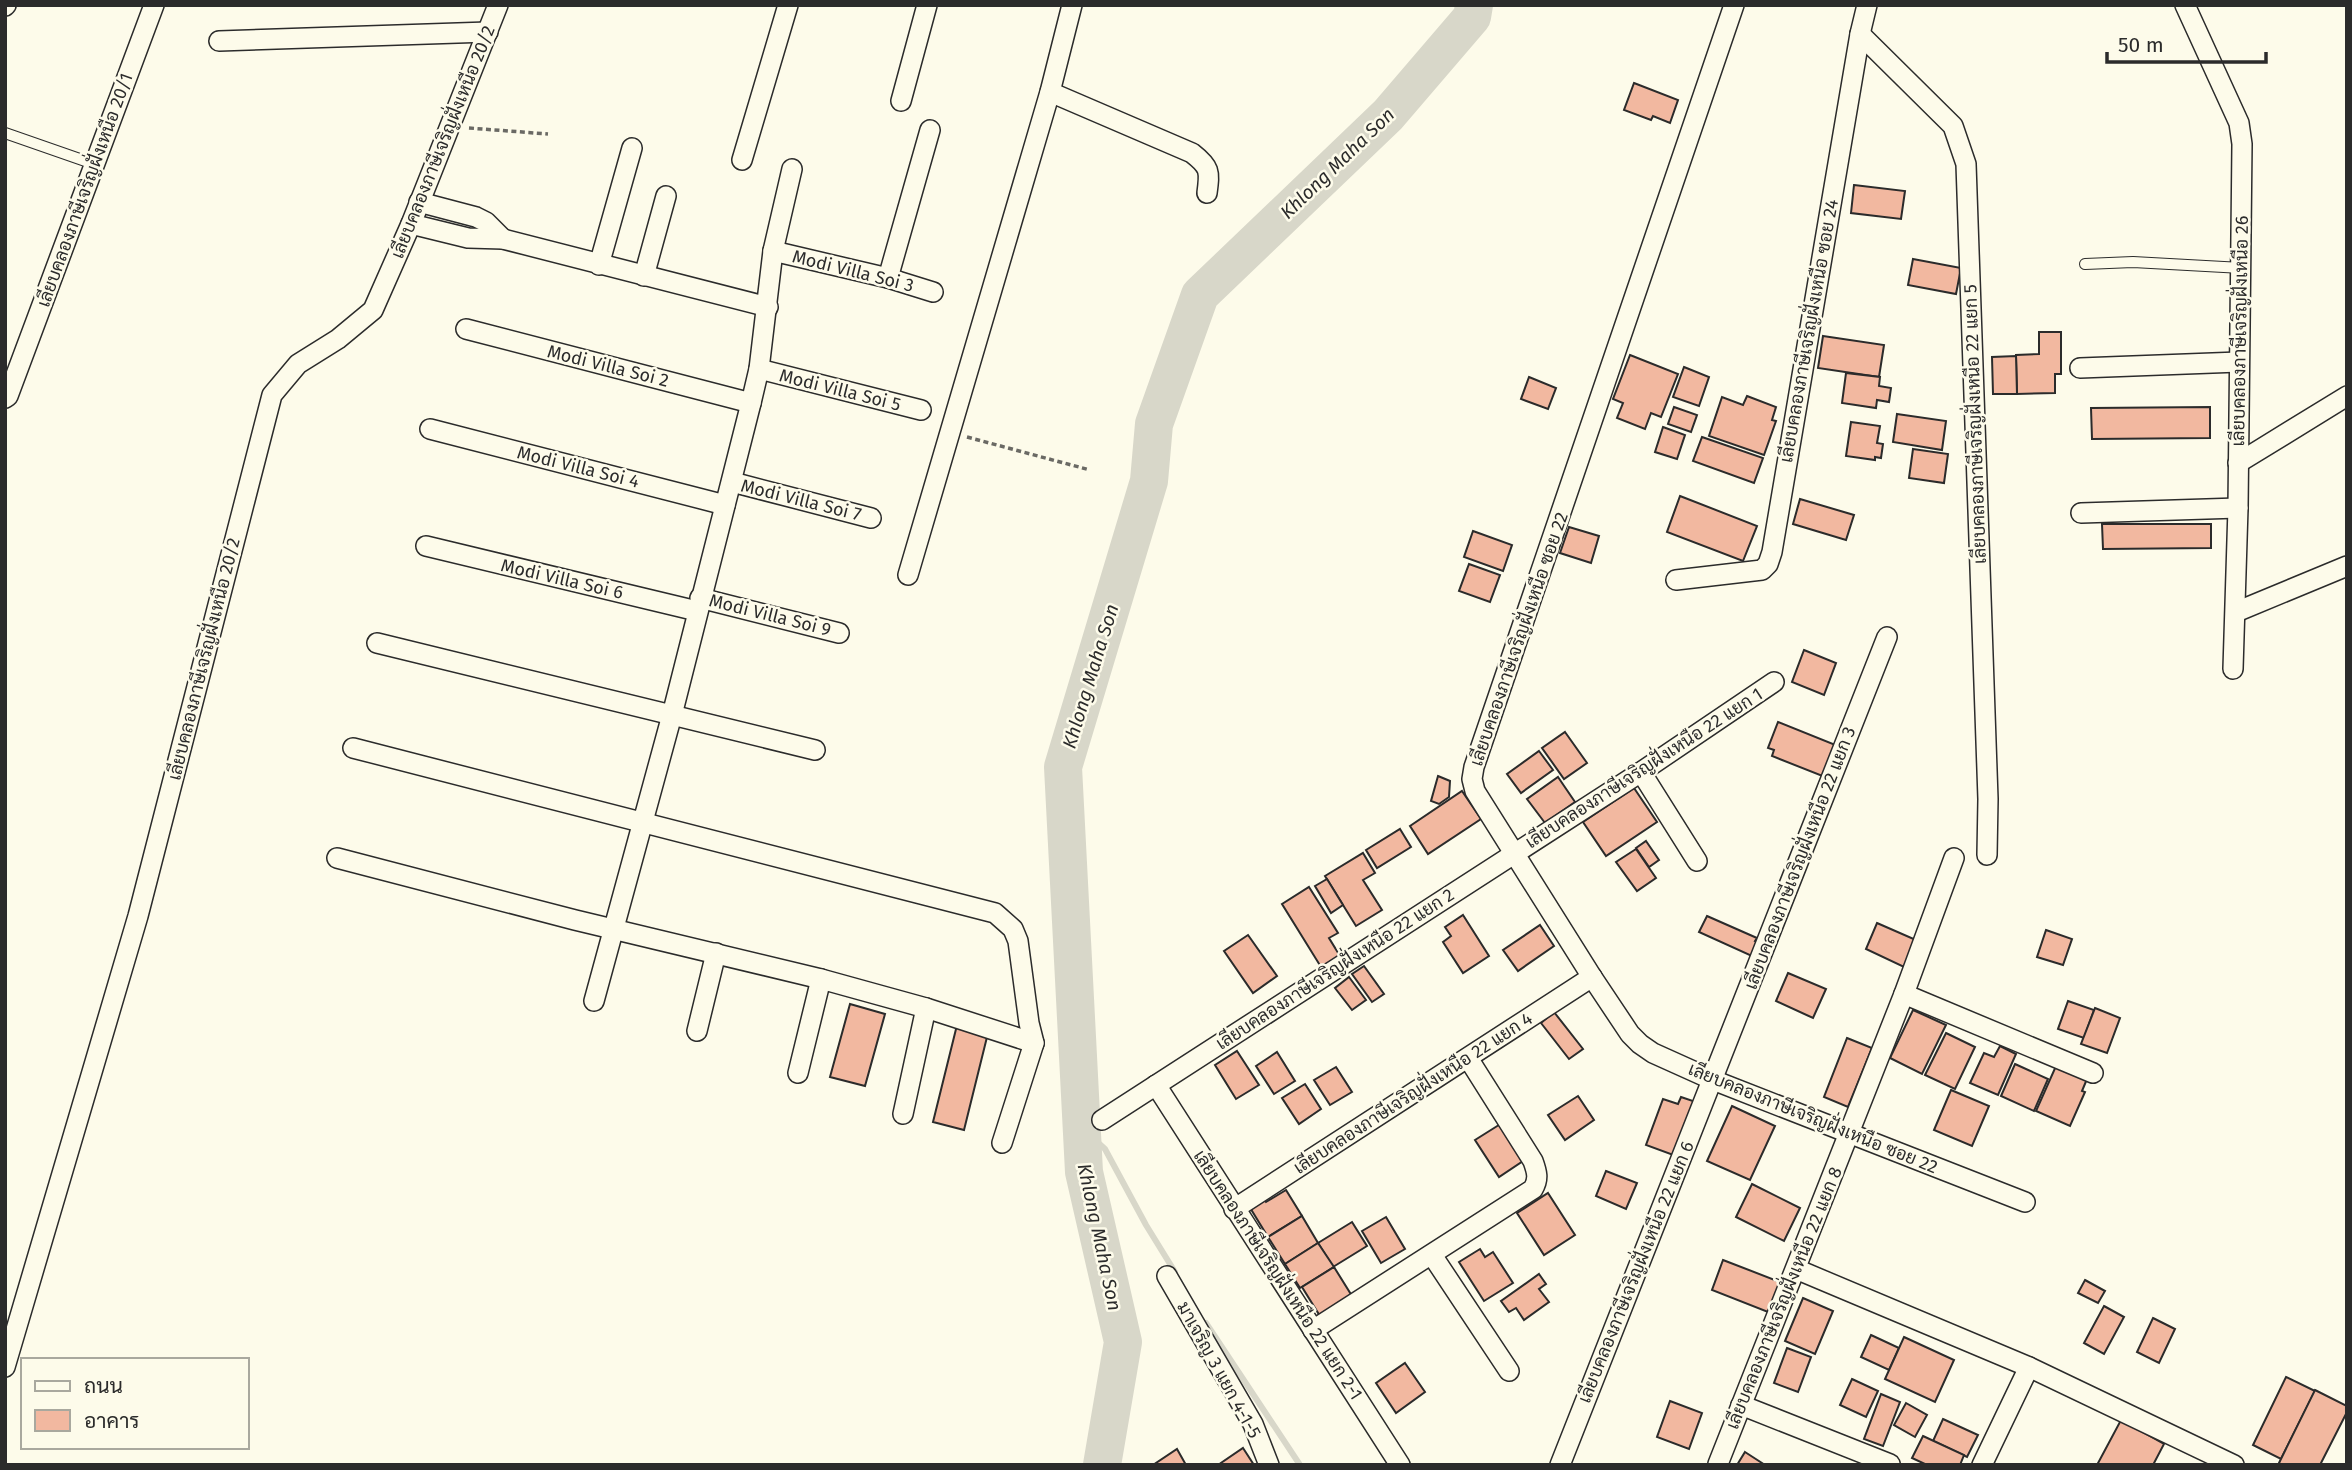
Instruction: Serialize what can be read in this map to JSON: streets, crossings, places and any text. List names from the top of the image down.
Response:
{
  "streets": {
    "street": [
      "เลียบคลองภาษีเจริญฝั่งเหนือ 20/2",
      "เลียบคลองภาษีเจริญฝั่งเหนือ 20/1",
      "Modi Villa Soi 3",
      "เลียบคลองภาษีเจริญฝั่งเหนือ ซอย 24",
      "เลียบคลองภาษีเจริญฝั่งเหนือ 26",
      "Modi Villa Soi 2",
      "Modi Villa Soi 5",
      "เลียบคลองภาษีเจริญฝั่งเหนือ 22 แยก 5",
      "Modi Villa Soi 4",
      "Modi Villa Soi 7",
      "Modi Villa Soi 6",
      "Modi Villa Soi 9",
      "เลียบคลองภาษีเจริญฝั่งเหนือ ซอย 22",
      "เลียบคลองภาษีเจริญฝั่งเหนือ 22 แยก 1",
      "เลียบคลองภาษีเจริญฝั่งเหนือ 22 แยก 3",
      "เลียบคลองภาษีเจริญฝั่งเหนือ 22 แยก 2",
      "เลียบคลองภาษีเจริญฝั่งเหนือ 22 แยก 4",
      "เลียบคลองภาษีเจริญฝั่งเหนือ 22 แยก 6",
      "เลียบคลองภาษีเจริญฝั่งเหนือ 22 แยก 2-1",
      "เลียบคลองภาษีเจริญฝั่งเหนือ 22 แยก 8",
      "มาเจริญ 3 แยก 4-1-5"
    ]
  },
  "crossings": [
    ["เลียบคลองภาษีเจริญฝั่งเหนือ ซอย 24", "เลียบคลองภาษีเจริญฝั่งเหนือ 22 แยก 5"],
    ["Modi Villa Soi 6", "Modi Villa Soi 9"],
    ["เลียบคลองภาษีเจริญฝั่งเหนือ ซอย 22", "เลียบคลองภาษีเจริญฝั่งเหนือ 22 แยก 1"],
    ["เลียบคลองภาษีเจริญฝั่งเหนือ ซอย 22", "เลียบคลองภาษีเจริญฝั่งเหนือ 22 แยก 3"],
    ["เลียบคลองภาษีเจริญฝั่งเหนือ ซอย 22", "เลียบคลองภาษีเจริญฝั่งเหนือ 22 แยก 2"],
    ["เลียบคลองภาษีเจริญฝั่งเหนือ ซอย 22", "เลียบคลองภาษีเจริญฝั่งเหนือ 22 แยก 4"],
    ["เลียบคลองภาษีเจริญฝั่งเหนือ ซอย 22", "เลียบคลองภาษีเจริญฝั่งเหนือ 22 แยก 6"],
    ["เลียบคลองภาษีเจริญฝั่งเหนือ ซอย 22", "เลียบคลองภาษีเจริญฝั่งเหนือ 22 แยก 8"],
    ["เลียบคลองภาษีเจริญฝั่งเหนือ 22 แยก 1", "เลียบคลองภาษีเจริญฝั่งเหนือ 22 แยก 2"],
    ["เลียบคลองภาษีเจริญฝั่งเหนือ 22 แยก 3", "เลียบคลองภาษีเจริญฝั่งเหนือ 22 แยก 6"],
    ["เลียบคลองภาษีเจริญฝั่งเหนือ 22 แยก 2", "เลียบคลองภาษีเจริญฝั่งเหนือ 22 แยก 2-1"],
    ["เลียบคลองภาษีเจริญฝั่งเหนือ 22 แยก 4", "เลียบคลองภาษีเจริญฝั่งเหนือ 22 แยก 2-1"]
  ],
  "water": ["Khlong Maha Son"],
  "legend": ["ถนน", "อาคาร"],
  "scale_bar": "50 m"
}
